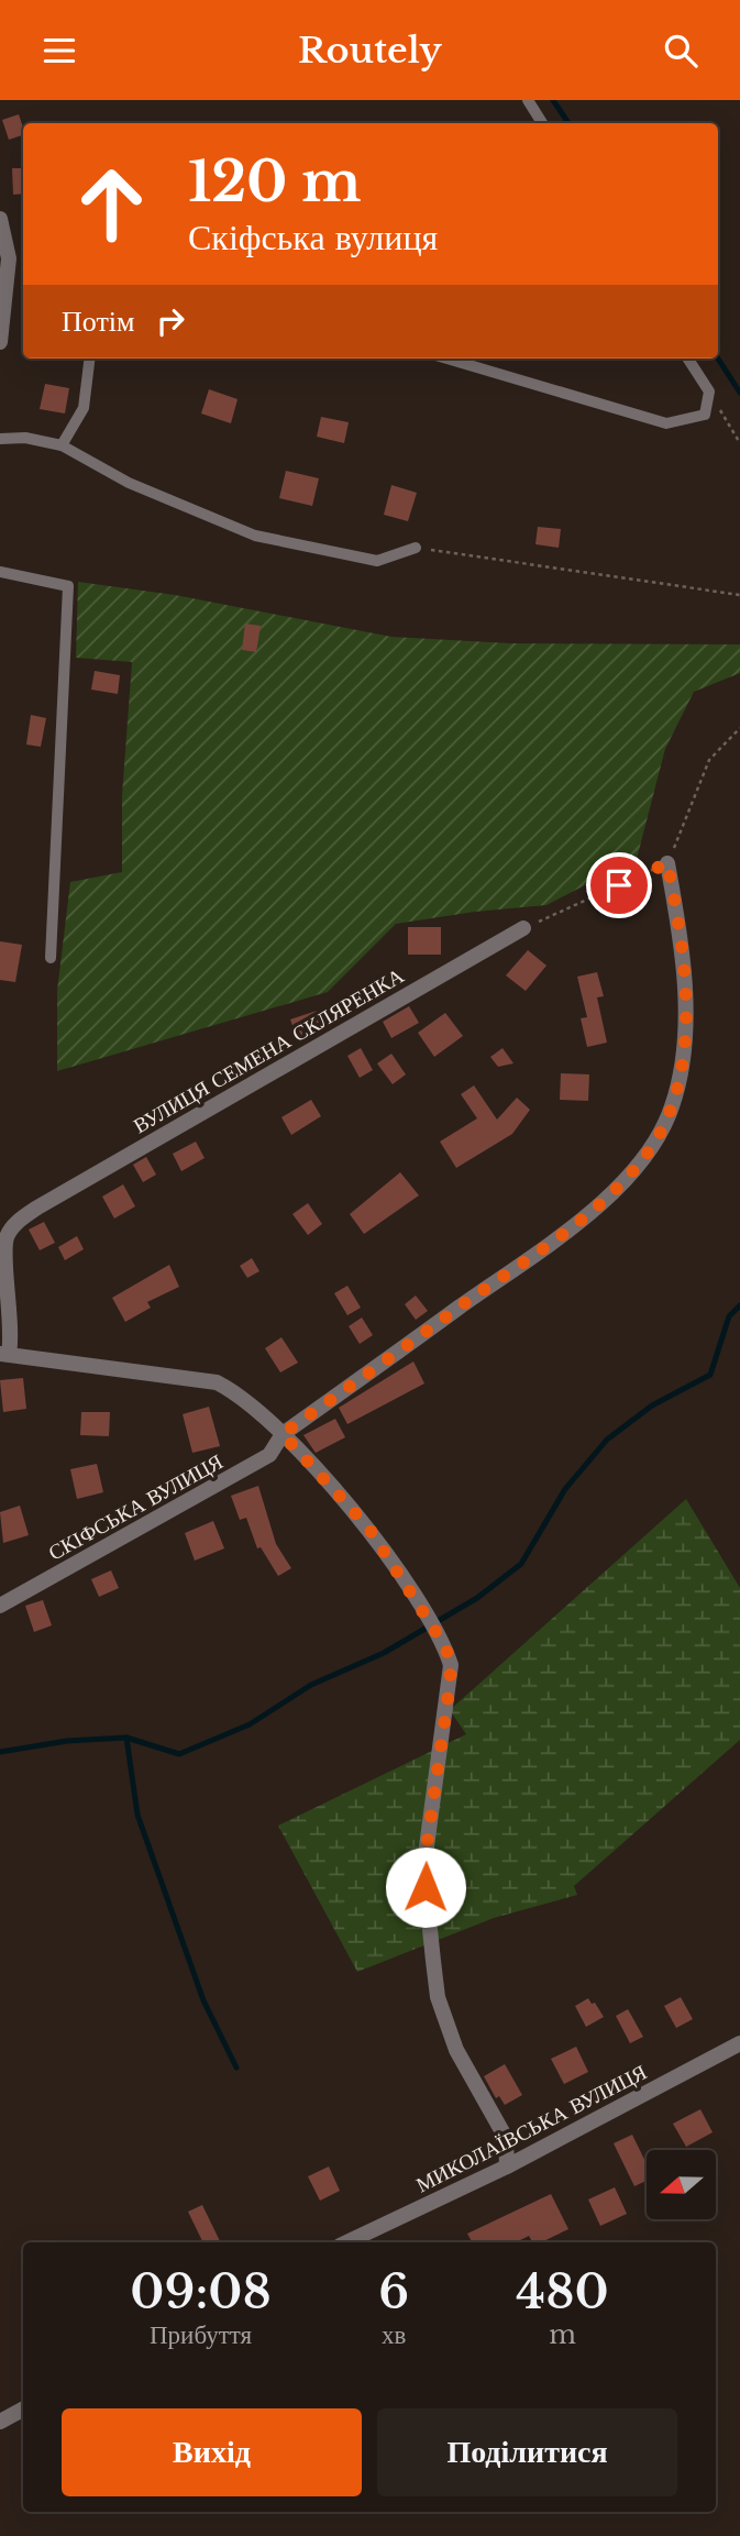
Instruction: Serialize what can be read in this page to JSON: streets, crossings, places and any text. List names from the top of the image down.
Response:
{
  "streets": {
    "street": ["ВУЛИЦЯ СЕМЕНА СКЛЯРЕНКА", "СКІФСЬКА ВУЛИЦЯ", "МИКОЛАЇВСЬКА ВУЛИЦЯ"]
  },
  "north": "left",
  "page": {
    "header": "Routely",
    "turn": ["120 m", "Скіфська вулиця"],
    "then": "Потім",
    "eta": [
      "09:08",
      "Прибуття",
      "6",
      "хв",
      "480",
      "m"
    ],
    "buttons": ["Вихід", "Поділитися"]
  }
}
